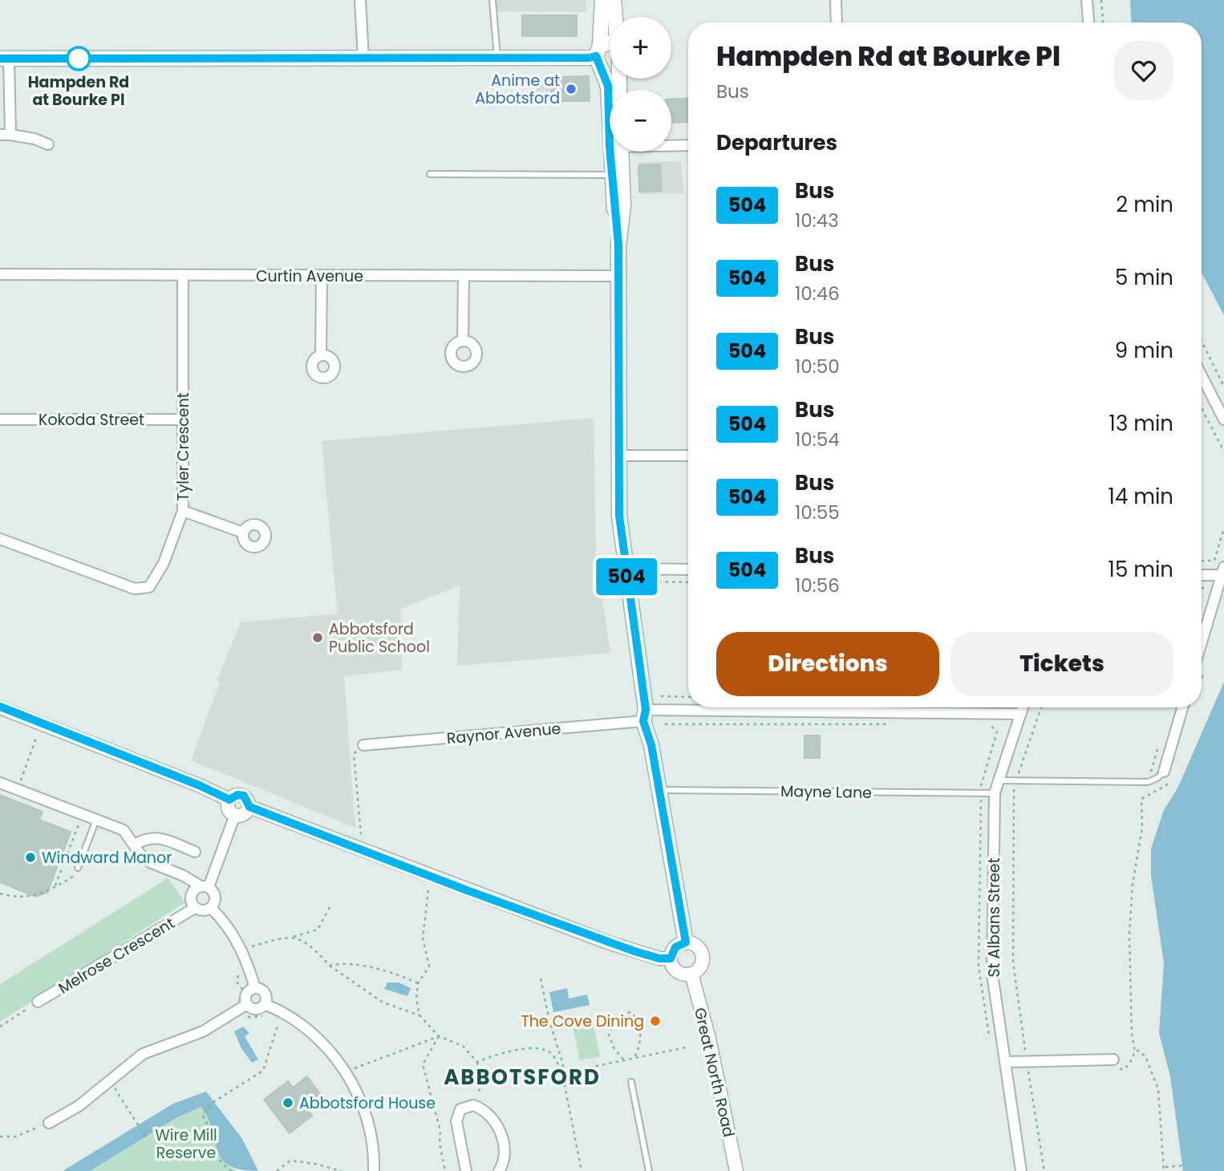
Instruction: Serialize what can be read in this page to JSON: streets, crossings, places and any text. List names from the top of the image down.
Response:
{
  "streets": {
    "street": [
      "Curtin Avenue",
      "Kokoda Street",
      "Tyler Crescent",
      "Raynor Avenue",
      "St Albans Street",
      "Melrose Crescent",
      "Great North Road"
    ],
    "lane": ["Mayne Lane"]
  },
  "crossings": [
    ["Curtin Avenue", "Tyler Crescent"],
    ["Kokoda Street", "Tyler Crescent"],
    ["Raynor Avenue", "St Albans Street"],
    ["Mayne Lane", "St Albans Street"]
  ],
  "districts": ["ABBOTSFORD"],
  "parks": ["Wire Mill Reserve"],
  "places": [
    "Hampden Rd at Bourke Pl",
    "Anime at Abbotsford",
    "Abbotsford Public School",
    "Windward Manor",
    "The Cove Dining",
    "Abbotsford House"
  ],
  "lines": ["bus line 504"],
  "page": {
    "on_map": "504",
    "map_buttons": ["+", "−"],
    "heading": [
      ["Hampden Rd at Bourke Pl", "Bus"],
      "Departures"
    ],
    "list": [
      {
        "mark": "504",
        "name": "Bus",
        "note": "10:43",
        "value": "2 min"
      },
      {
        "mark": "504",
        "name": "Bus",
        "note": "10:46",
        "value": "5 min"
      },
      {
        "mark": "504",
        "name": "Bus",
        "note": "10:50",
        "value": "9 min"
      },
      {
        "mark": "504",
        "name": "Bus",
        "note": "10:54",
        "value": "13 min"
      },
      {
        "mark": "504",
        "name": "Bus",
        "note": "10:55",
        "value": "14 min"
      },
      {
        "mark": "504",
        "name": "Bus",
        "note": "10:56",
        "value": "15 min"
      }
    ],
    "buttons": ["Directions", "Tickets"]
  }
}
